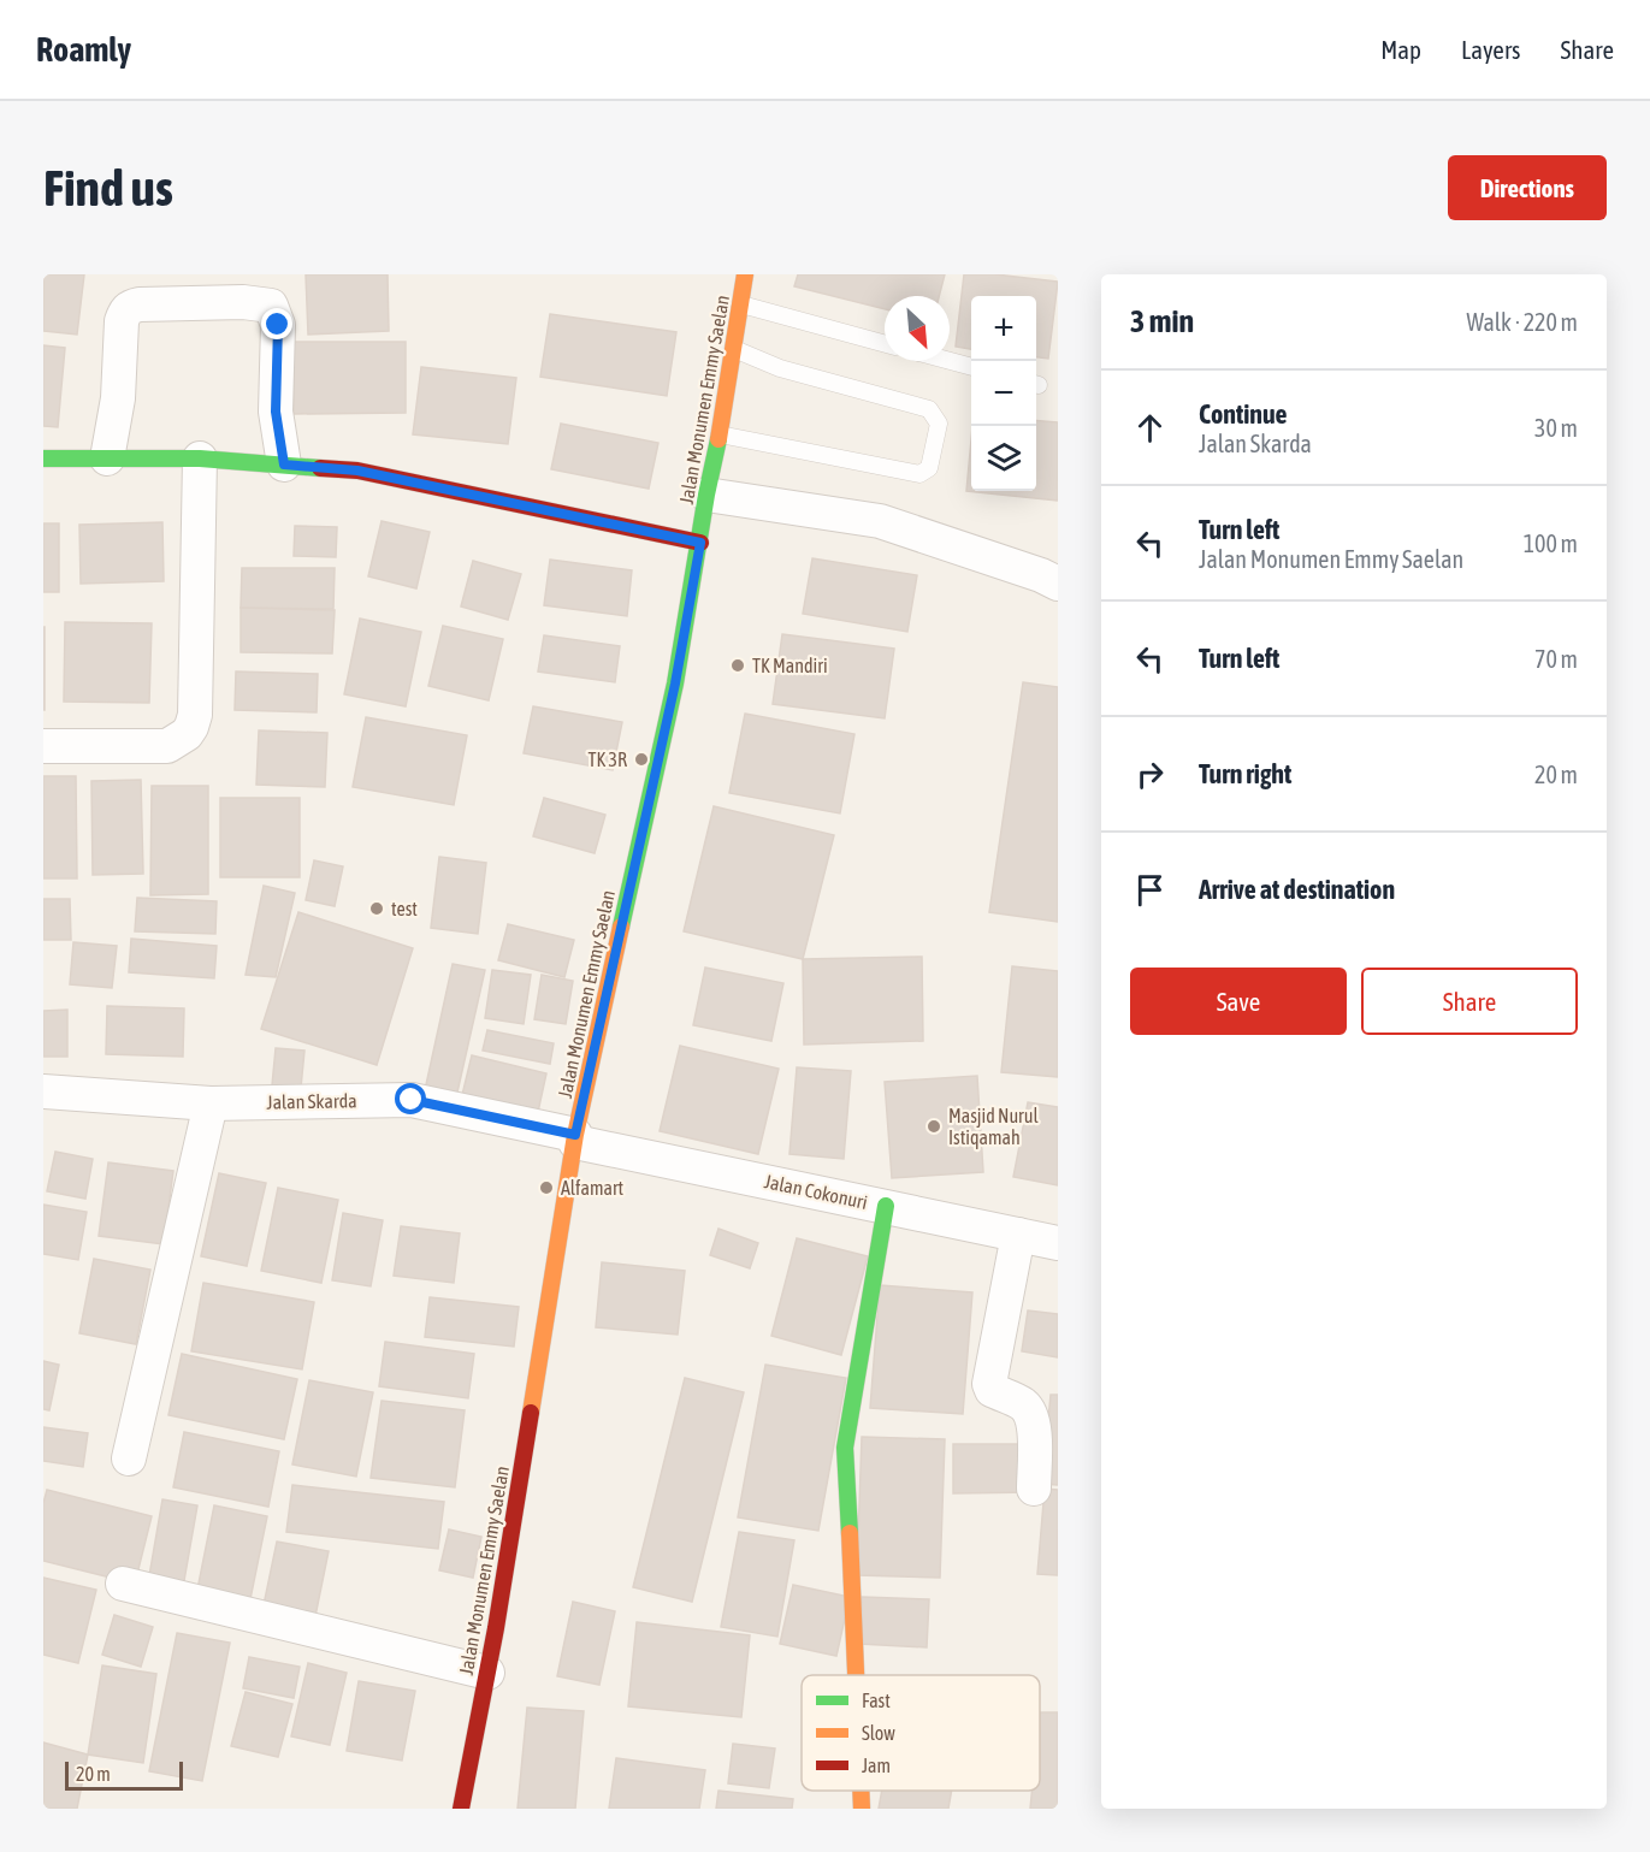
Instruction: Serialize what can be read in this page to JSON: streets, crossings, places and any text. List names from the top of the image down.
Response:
{
  "streets": {
    "street": ["Jalan Monumen Emmy Saelan", "Jalan Skarda", "Jalan Cokonuri"]
  },
  "crossings": [
    ["Jalan Monumen Emmy Saelan", "Jalan Skarda"],
    ["Jalan Monumen Emmy Saelan", "Jalan Cokonuri"],
    ["Jalan Skarda", "Jalan Cokonuri"]
  ],
  "places": [
    "TK Mandiri",
    "TK 3R",
    "test",
    "Masjid Nurul Istiqamah",
    "Alfamart"
  ],
  "legend": ["Fast", "Slow", "Jam"],
  "scale_bar": "20 m",
  "north": "bottom right",
  "page": {
    "header": "Roamly",
    "nav": ["Map", "Layers", "Share"],
    "buttons": [
      "Directions",
      ["Save", "Share"]
    ],
    "title": "Find us",
    "heading": ["3 min", "Walk · 220 m"],
    "map_buttons": ["+", "−"],
    "list": [
      ["Continue", "Jalan Skarda", "30 m"],
      ["Turn left", "Jalan Monumen Emmy Saelan", "100 m"],
      ["Turn left", "70 m"],
      ["Turn right", "20 m"],
      "Arrive at destination"
    ],
    "scale": "20 m"
  }
}
